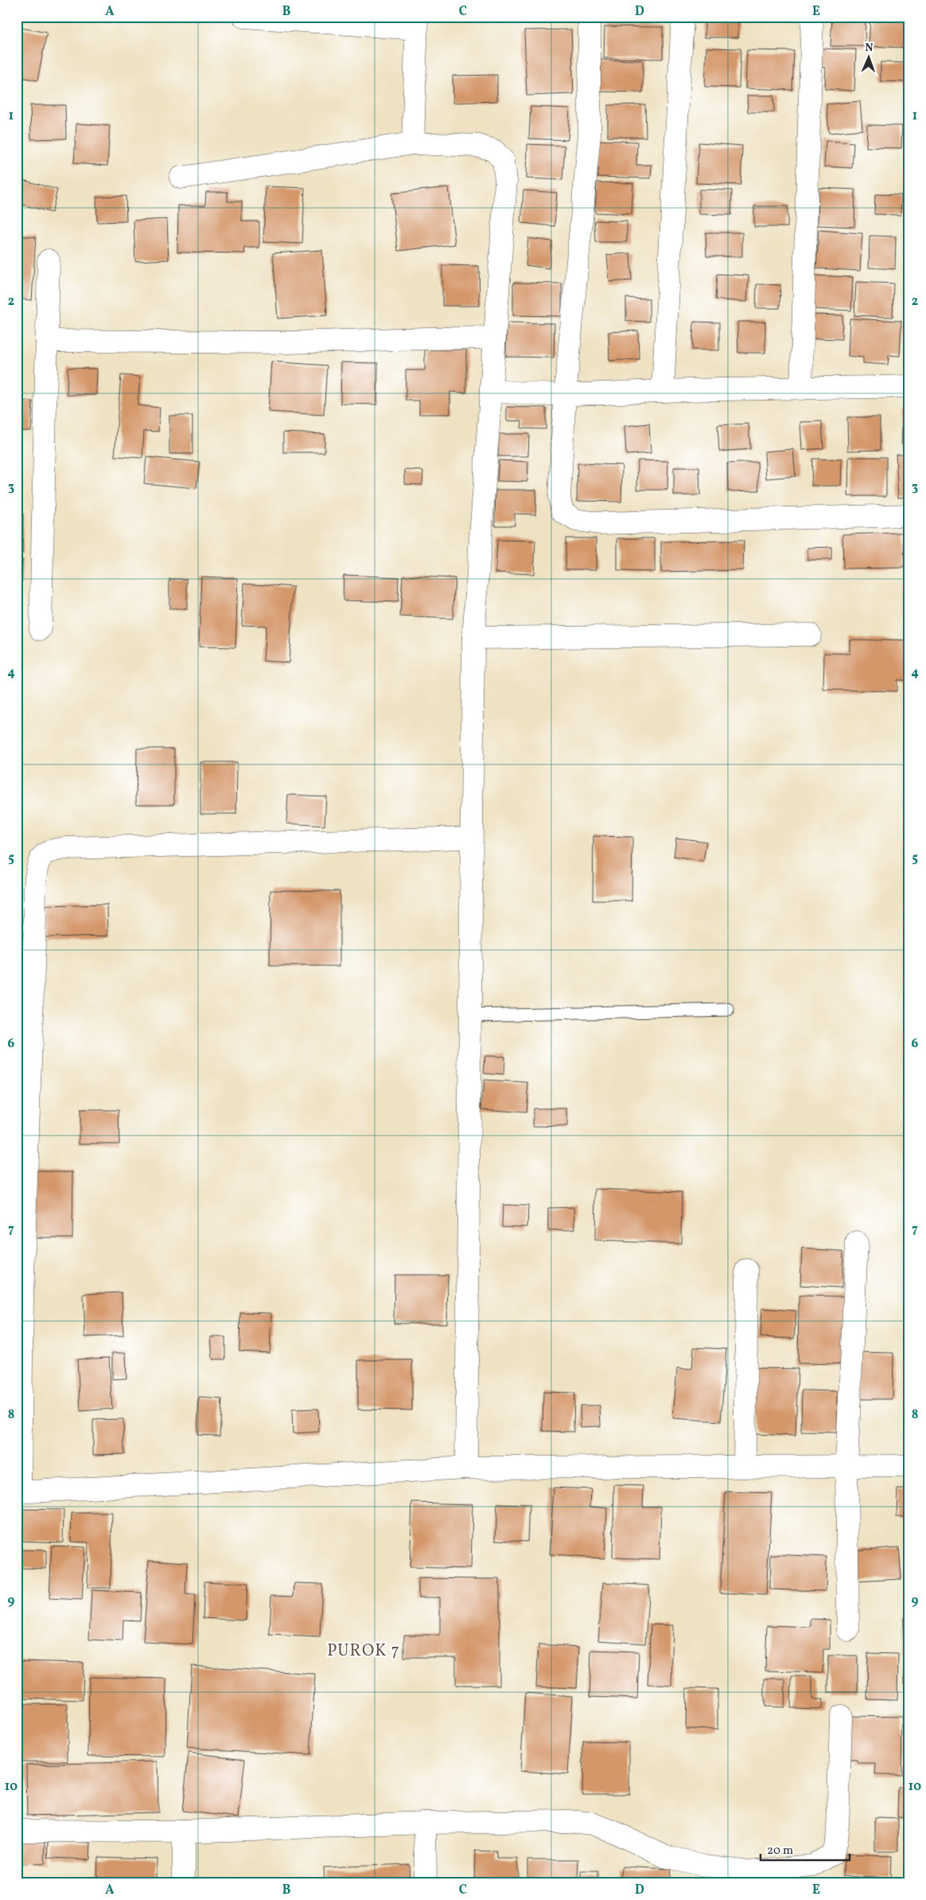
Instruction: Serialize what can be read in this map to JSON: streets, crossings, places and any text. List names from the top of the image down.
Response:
{
  "districts": ["PUROK 7"],
  "scale_bar": "20 m",
  "north": "top",
  "grid": {
    "columns": [
      "A",
      "B",
      "C",
      "D",
      "E"
    ],
    "rows": [
      "1",
      "2",
      "3",
      "4",
      "5",
      "6",
      "7",
      "8",
      "9",
      "10"
    ]
  }
}
